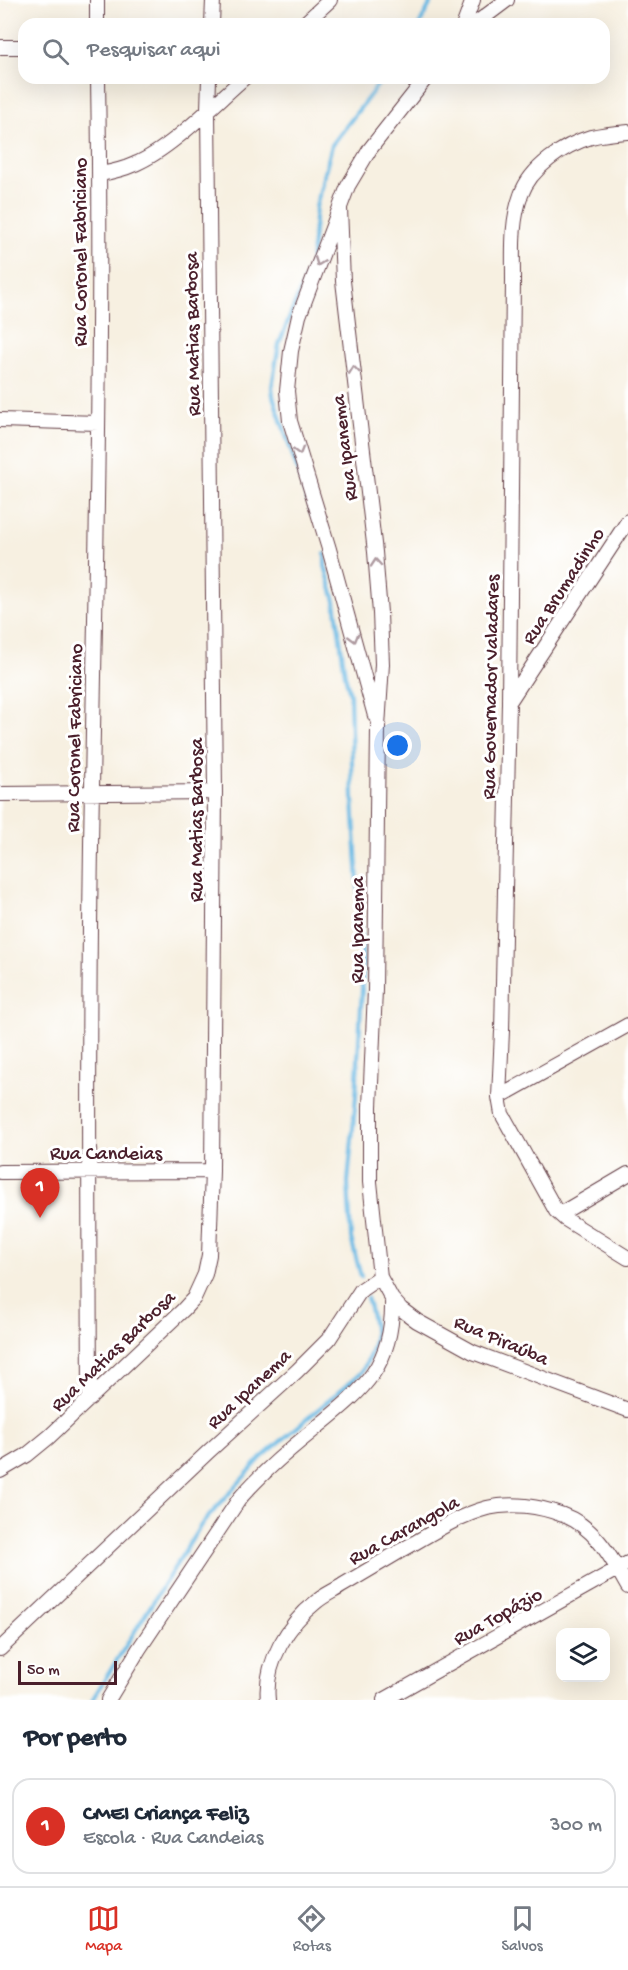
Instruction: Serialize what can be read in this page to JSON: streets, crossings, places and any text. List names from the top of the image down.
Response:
{
  "streets": {
    "street": [
      "Rua Coronel Fabriciano",
      "Rua Matias Barbosa",
      "Rua Ipanema",
      "Rua Brumadinho",
      "Rua Governador Valadares",
      "Rua Candeias",
      "Rua Piraúba",
      "Rua Carangola",
      "Rua Topázio"
    ]
  },
  "crossings": [
    ["Rua Coronel Fabriciano", "Rua Matias Barbosa"],
    ["Rua Coronel Fabriciano", "Rua Candeias"],
    ["Rua Matias Barbosa", "Rua Candeias"],
    ["Rua Ipanema", "Rua Piraúba"],
    ["Rua Brumadinho", "Rua Governador Valadares"],
    ["Rua Carangola", "Rua Topázio"]
  ],
  "scale_bar": "50 m",
  "page": {
    "search": "Pesquisar aqui",
    "pins": "1",
    "scale": "50 m",
    "heading": "Por perto",
    "list": [
      {
        "mark": "1",
        "name": "CMEI Criança Feliz",
        "note": "Escola · Rua Candeias",
        "value": "300 m"
      }
    ],
    "nav": ["Mapa", "Rotas", "Salvos"]
  }
}
